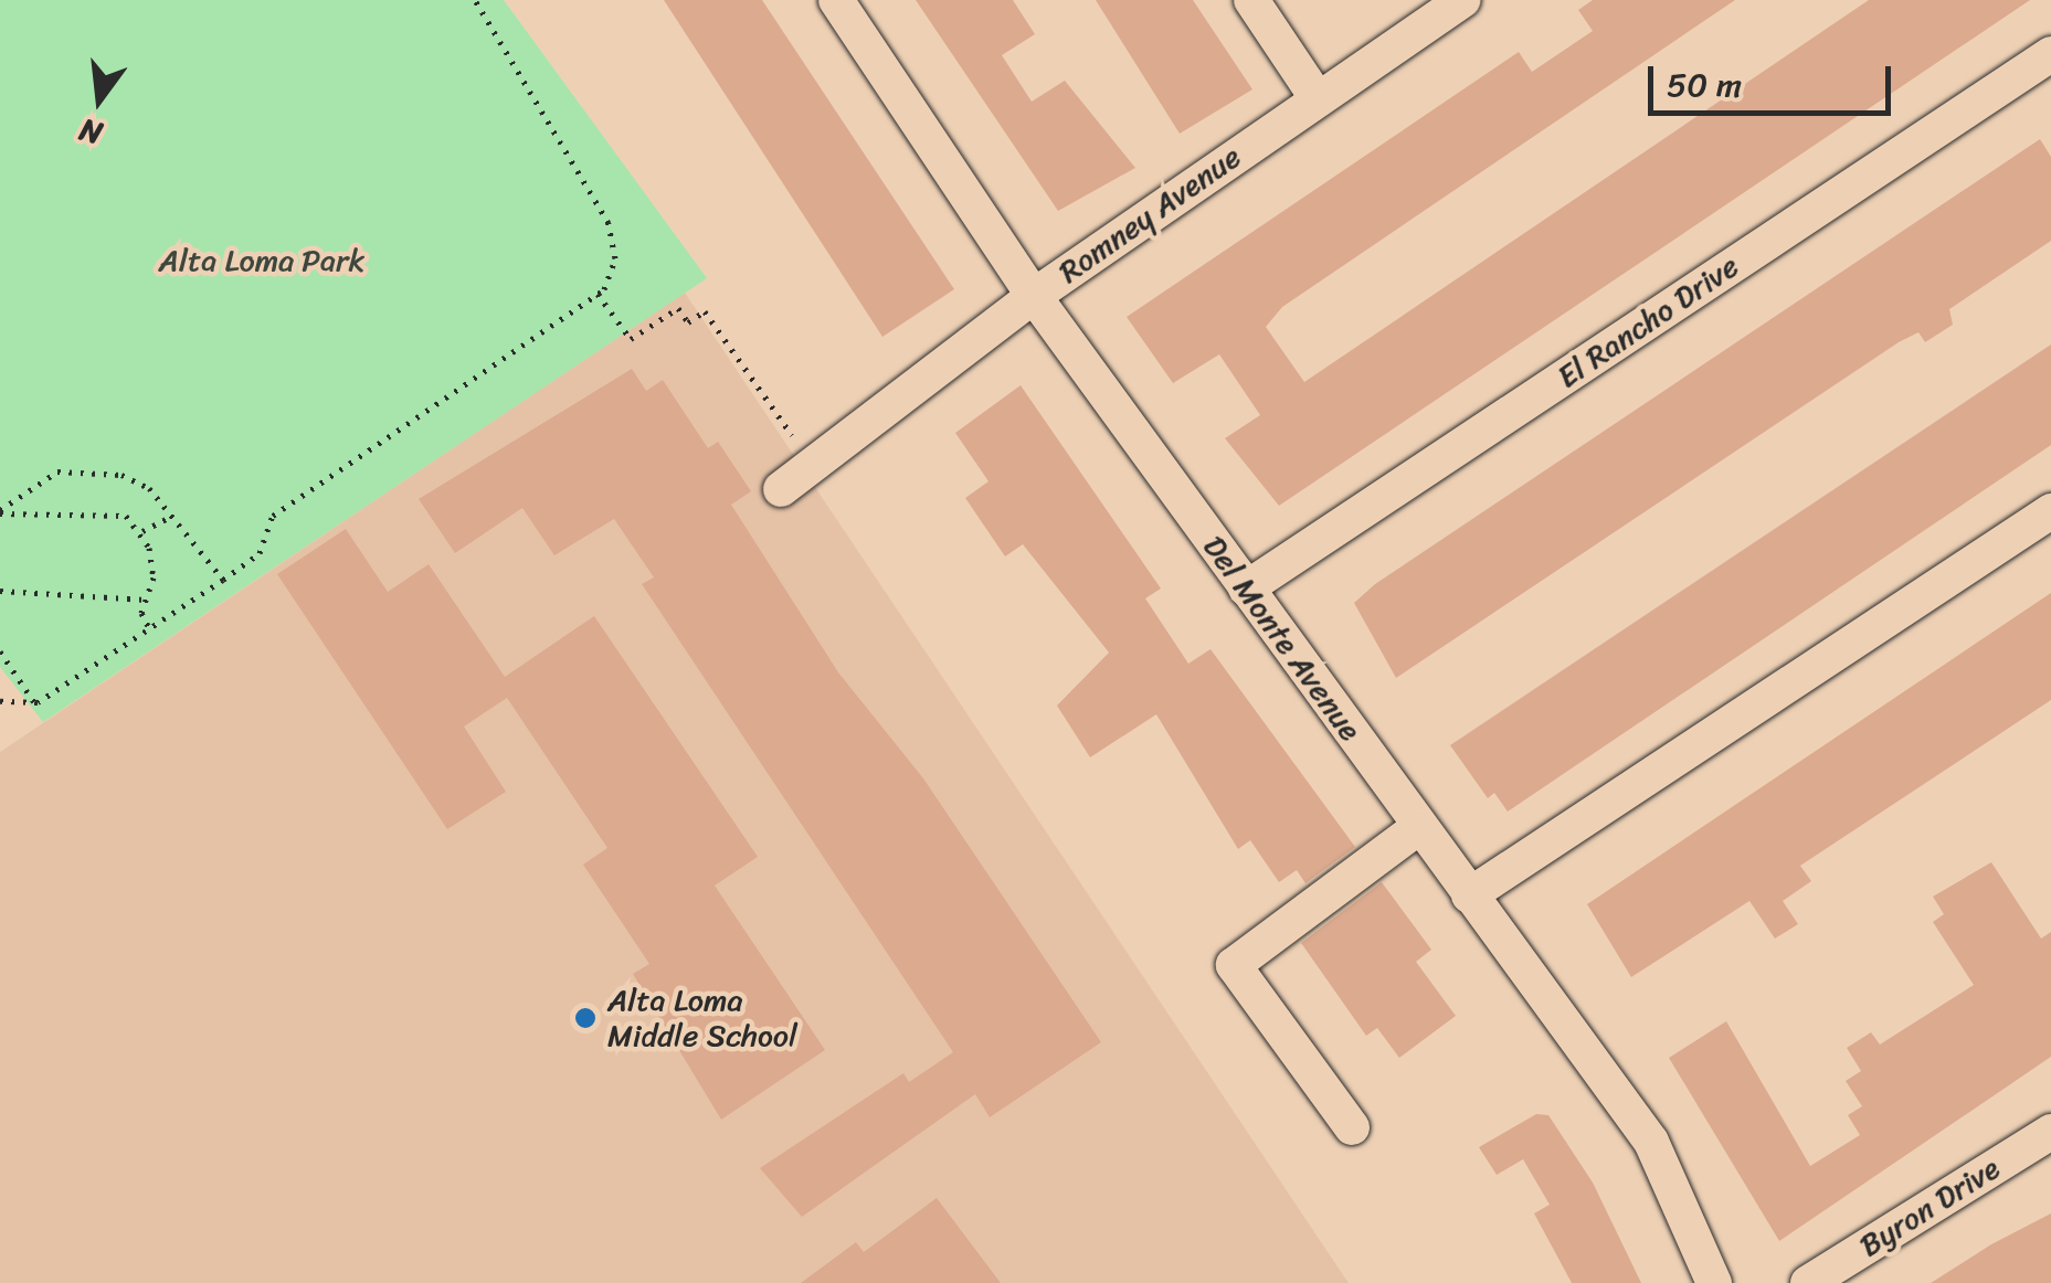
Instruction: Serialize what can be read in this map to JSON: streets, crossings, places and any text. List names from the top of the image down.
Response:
{
  "streets": {
    "street": [
      "Romney Avenue",
      "El Rancho Drive",
      "Del Monte Avenue",
      "Byron Drive"
    ]
  },
  "crossings": [
    ["Romney Avenue", "Del Monte Avenue"],
    ["El Rancho Drive", "Del Monte Avenue"]
  ],
  "parks": ["Alta Loma Park"],
  "places": ["Alta Loma Middle School"],
  "scale_bar": "50 m",
  "north": "bottom"
}
